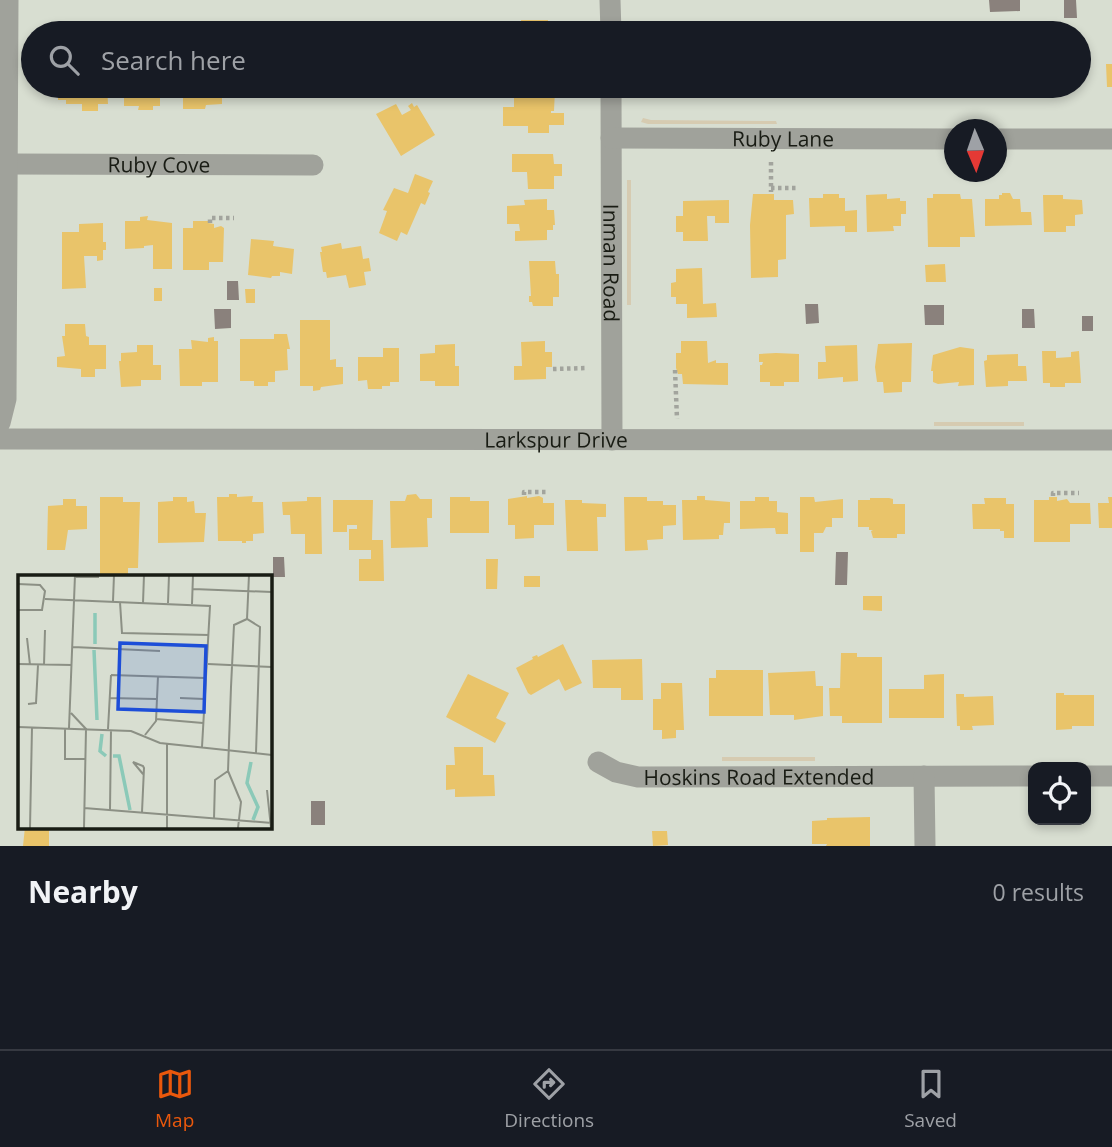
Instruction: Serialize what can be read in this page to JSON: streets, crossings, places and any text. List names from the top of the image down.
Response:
{
  "streets": {
    "street": [
      "Ruby Lane",
      "Ruby Cove",
      "Inman Road",
      "Larkspur Drive",
      "Hoskins Road Extended"
    ]
  },
  "crossings": [
    ["Ruby Lane", "Inman Road"],
    ["Inman Road", "Larkspur Drive"]
  ],
  "north": "bottom",
  "page": {
    "search": "Search here",
    "heading": ["Nearby", "0 results"],
    "nav": ["Map", "Directions", "Saved"]
  }
}
